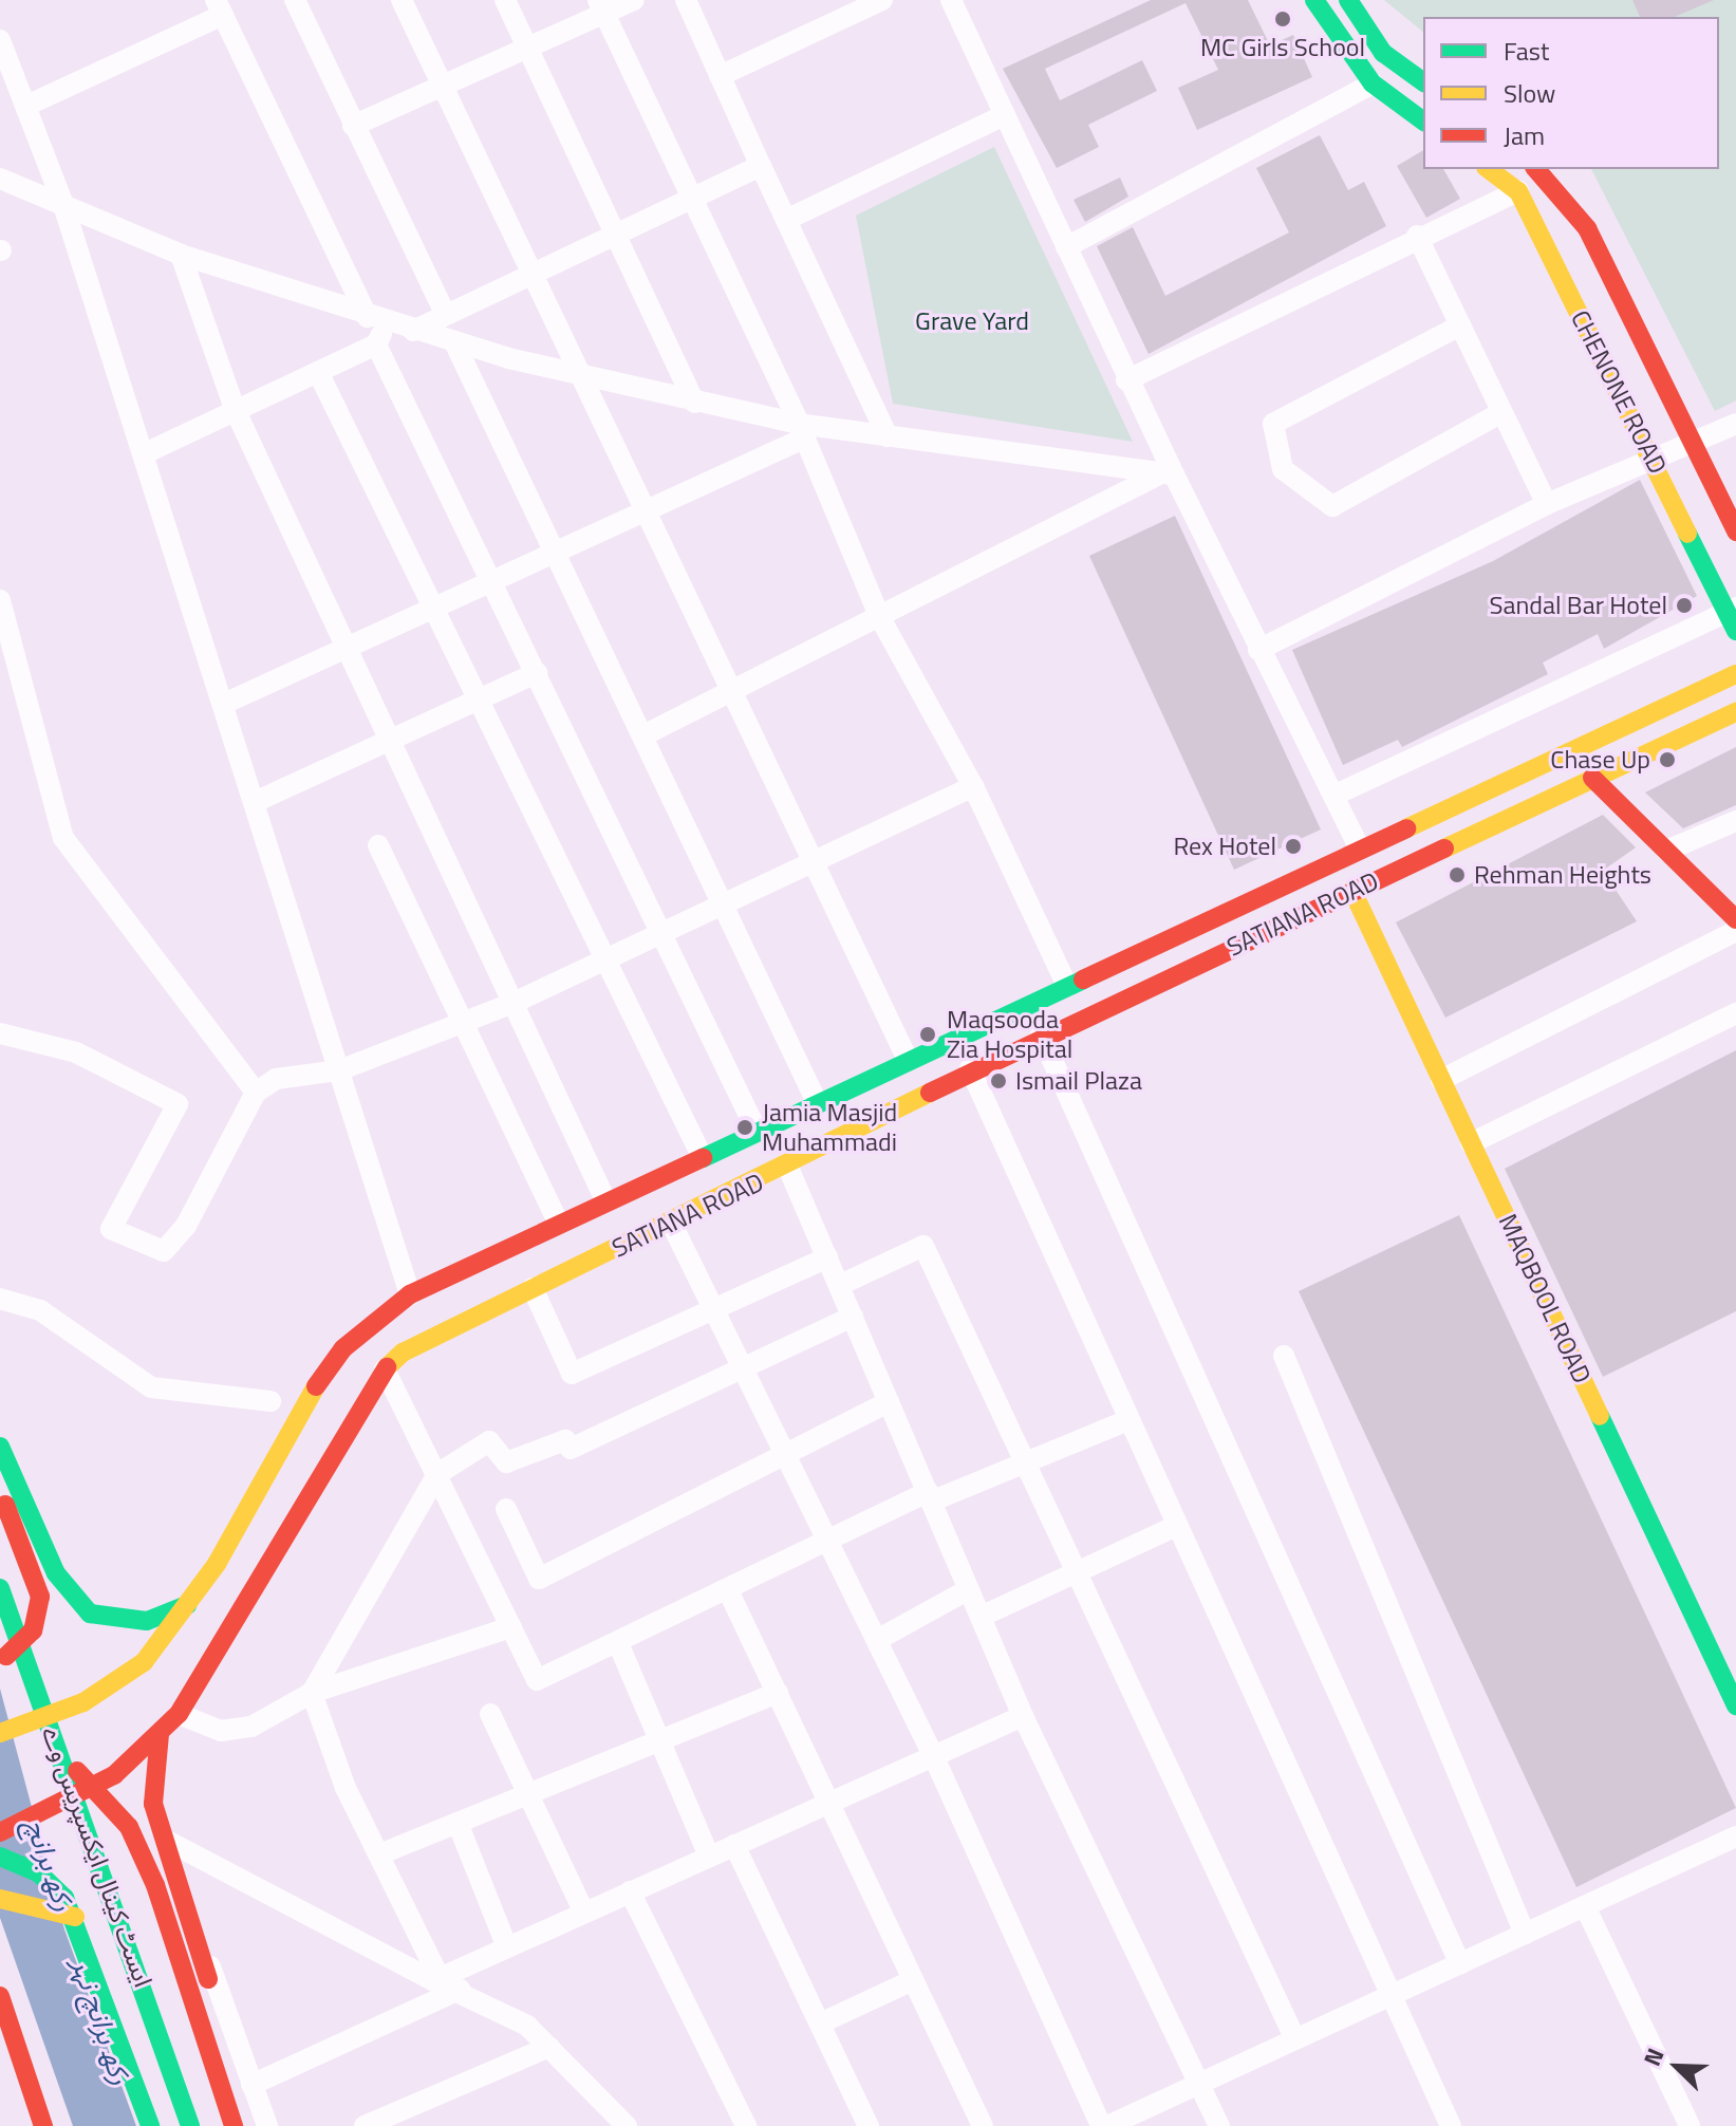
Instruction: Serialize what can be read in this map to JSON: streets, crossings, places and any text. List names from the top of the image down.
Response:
{
  "streets": {
    "main road": [
      "CHENONE ROAD",
      "SATIANA ROAD",
      "MAQBOOL ROAD",
      "ایسٹ کینال ایکسپریس وے"
    ]
  },
  "crossings": [
    ["SATIANA ROAD", "MAQBOOL ROAD"]
  ],
  "water": ["رکھ برانچ", "رکھ برانچ نہر"],
  "parks": ["Grave Yard"],
  "places": [
    "MC Girls School",
    "Sandal Bar Hotel",
    "Chase Up",
    "Rex Hotel",
    "Rehman Heights",
    "Maqsooda Zia Hospital",
    "Ismail Plaza",
    "Jamia Masjid Muhammadi"
  ],
  "legend": ["Fast", "Slow", "Jam"],
  "north": "top left"
}
